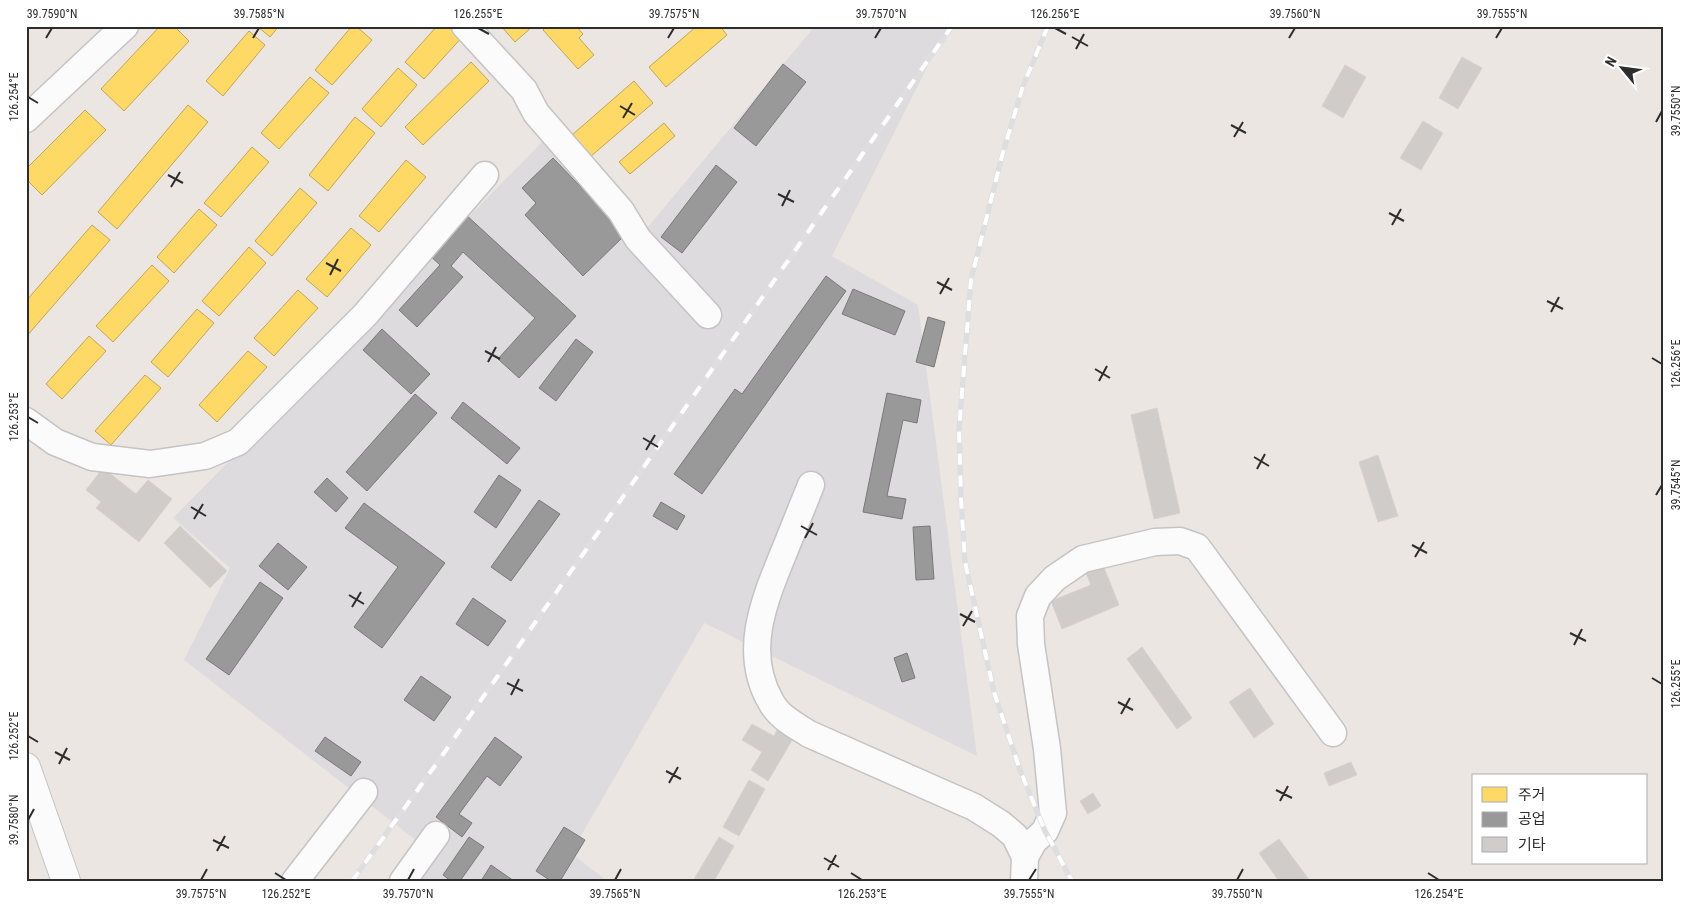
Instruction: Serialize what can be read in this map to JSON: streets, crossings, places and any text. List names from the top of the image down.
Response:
{
  "legend": ["주거", "공업", "기타"],
  "north": "top left",
  "coordinates": [
    "39.7590°N",
    "39.7585°N",
    "126.255°E",
    "39.7575°N",
    "39.7570°N",
    "126.256°E",
    "39.7560°N",
    "39.7555°N",
    "126.254°E",
    "39.7550°N",
    "126.253°E",
    "39.7545°N",
    "126.252°E",
    "39.7580°N",
    "39.7565°N"
  ]
}
